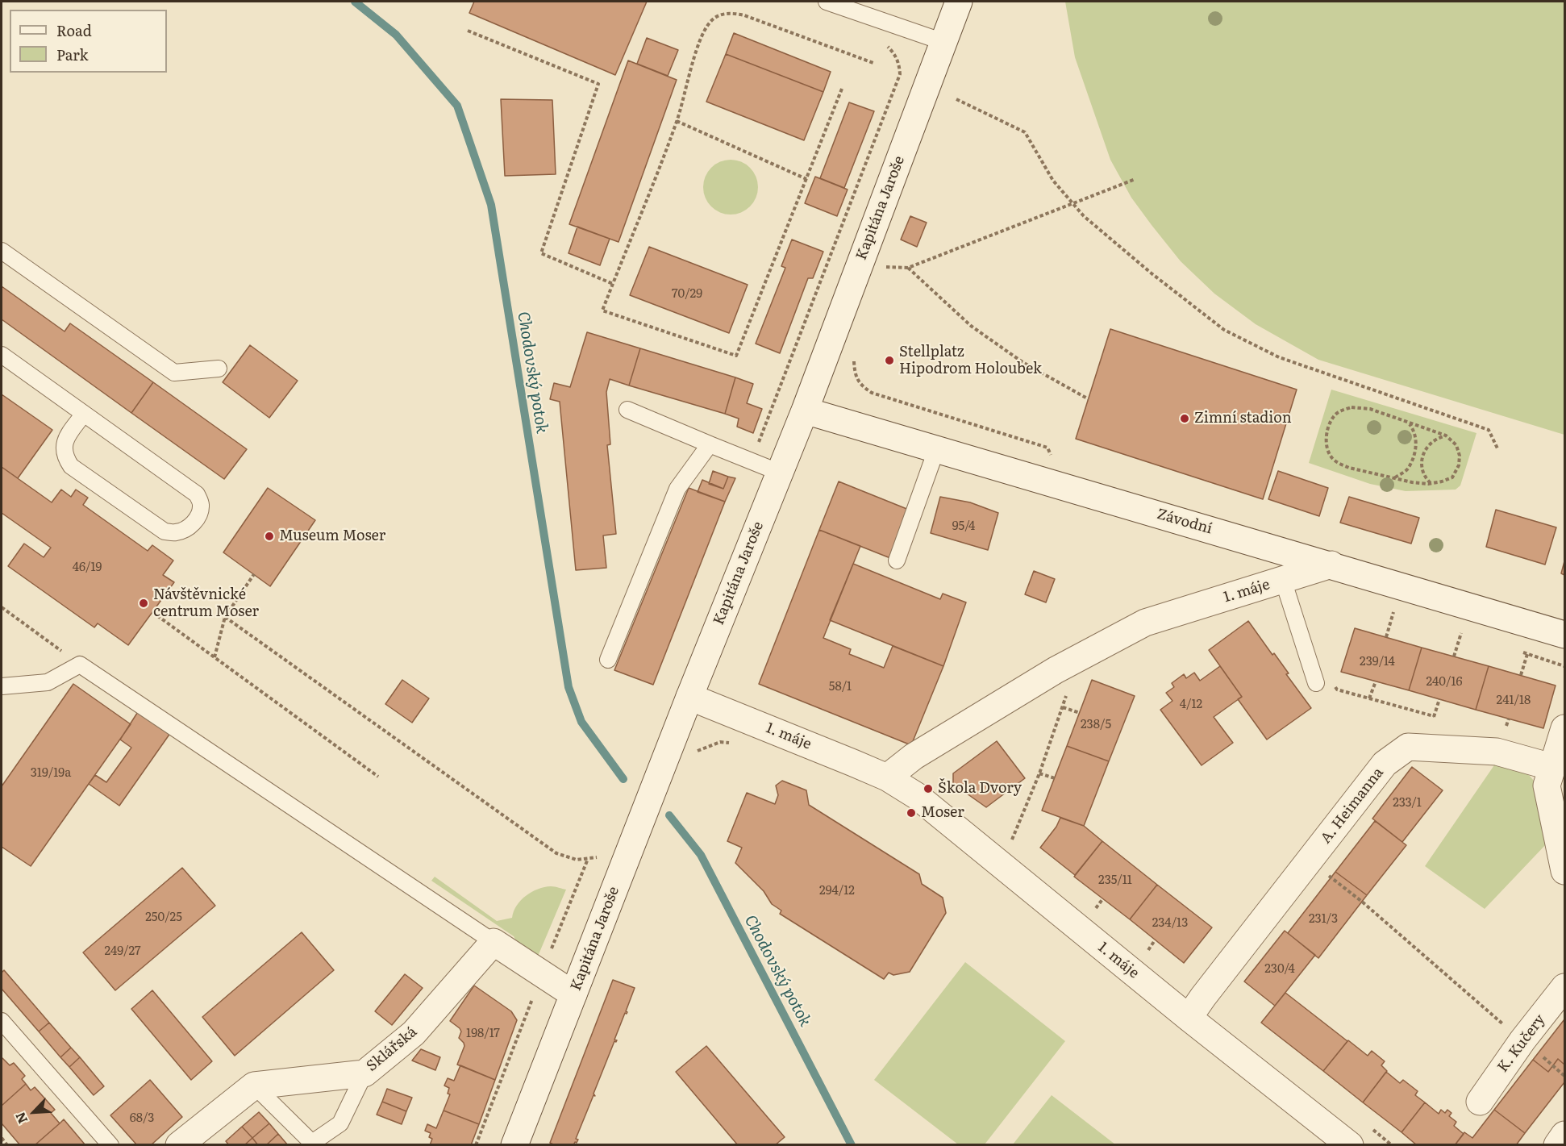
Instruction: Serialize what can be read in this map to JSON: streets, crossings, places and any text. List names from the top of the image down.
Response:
{
  "streets": {
    "street": [
      "Kapitána Jaroše",
      "Závodní",
      "1. máje",
      "A. Heimanna",
      "K. Kučery",
      "Sklářská"
    ]
  },
  "crossings": [
    ["Kapitána Jaroše", "Závodní"],
    ["Kapitána Jaroše", "1. máje"],
    ["Závodní", "1. máje"],
    ["1. máje", "A. Heimanna"]
  ],
  "water": ["Chodovský potok"],
  "places": [
    "Stellplatz Hipodrom Holoubek",
    "Zimní stadion",
    "Museum Moser",
    "Návštěvnické centrum Moser",
    "Škola Dvory",
    "Moser"
  ],
  "house_numbers": [
    "70/29",
    "95/4",
    "46/19",
    "239/14",
    "240/16",
    "58/1",
    "241/18",
    "4/12",
    "238/5",
    "319/19a",
    "233/1",
    "235/11",
    "294/12",
    "250/25",
    "231/3",
    "234/13",
    "249/27",
    "230/4",
    "198/17",
    "68/3"
  ],
  "legend": ["Road", "Park"],
  "north": "bottom left"
}
